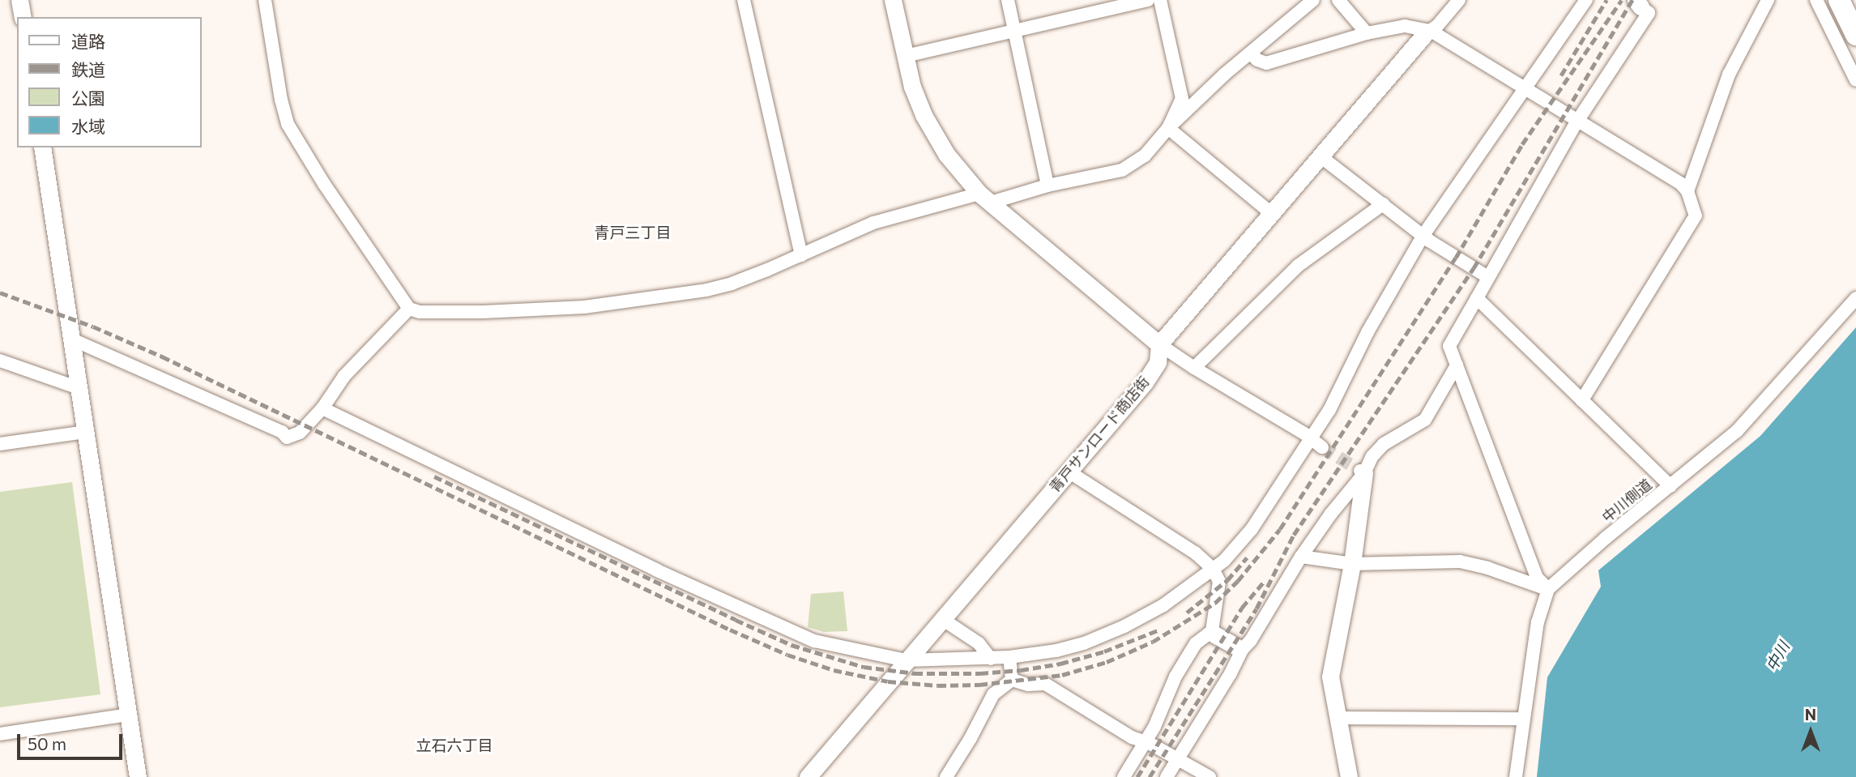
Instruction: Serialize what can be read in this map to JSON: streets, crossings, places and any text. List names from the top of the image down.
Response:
{
  "streets": {
    "street": ["青戸サンロード商店街", "中川側道"]
  },
  "districts": ["青戸三丁目", "立石六丁目"],
  "water": ["中川"],
  "legend": [
    "道路",
    "鉄道",
    "公園",
    "水域"
  ],
  "scale_bar": "50 m",
  "north": "top"
}
